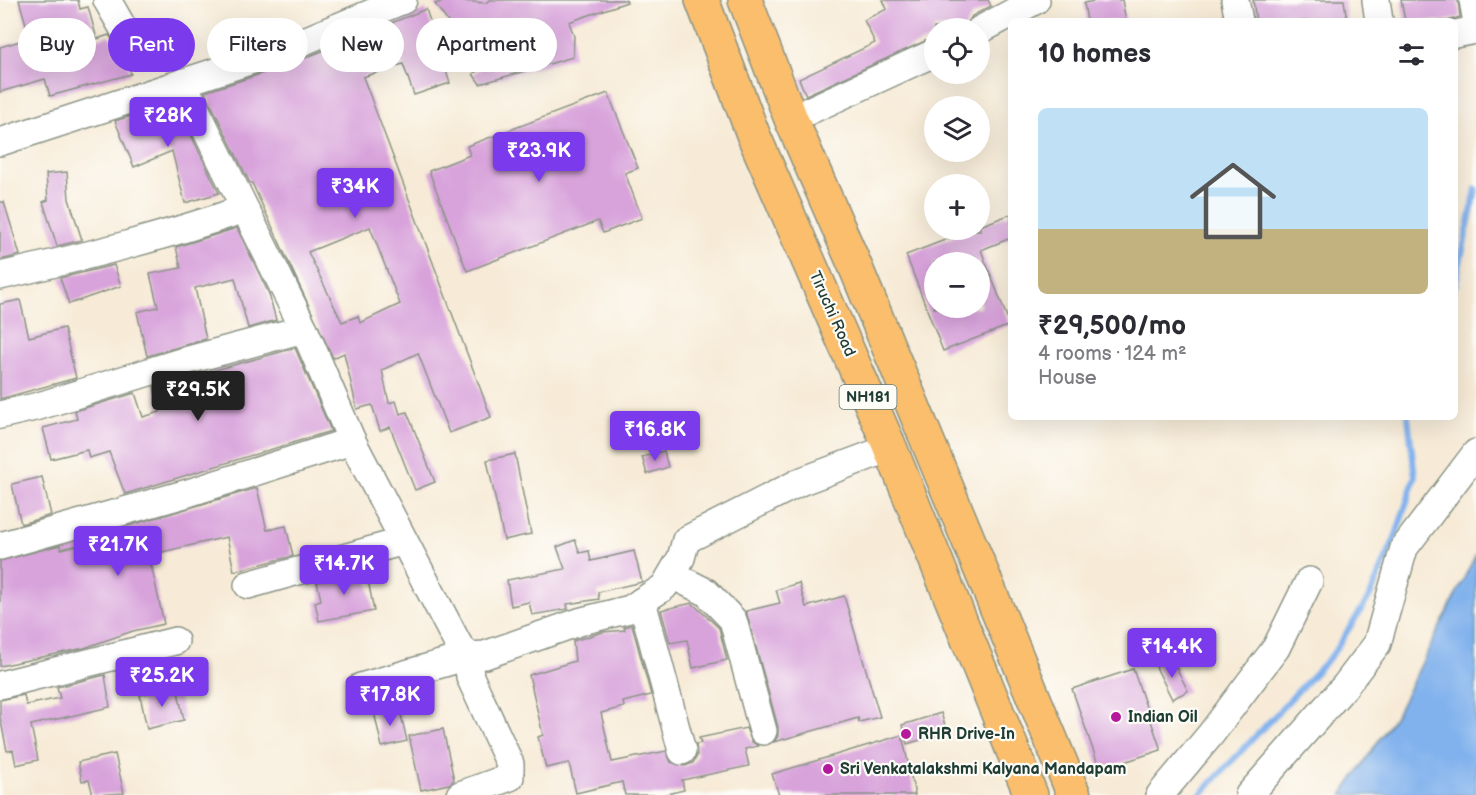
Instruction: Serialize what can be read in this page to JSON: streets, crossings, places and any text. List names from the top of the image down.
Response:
{
  "streets": {
    "highway": ["Tiruchi Road", "NH181"]
  },
  "places": ["Indian Oil", "RHR Drive-In", "Sri Venkatalakshmi Kalyana Mandapam"],
  "page": {
    "map_buttons": ["+", "−"],
    "chip": [
      "Buy",
      "Rent",
      "Filters",
      "New",
      "Apartment"
    ],
    "heading": "10 homes",
    "list": [
      {
        "name": "₹29,500/mo",
        "note": "4 rooms · 124 m² · House"
      }
    ],
    "price": [
      "₹28K",
      "₹23.9K",
      "₹34K",
      "₹29.5K",
      "₹16.8K",
      "₹21.7K",
      "₹14.7K",
      "₹14.4K",
      "₹25.2K",
      "₹17.8K"
    ]
  }
}
